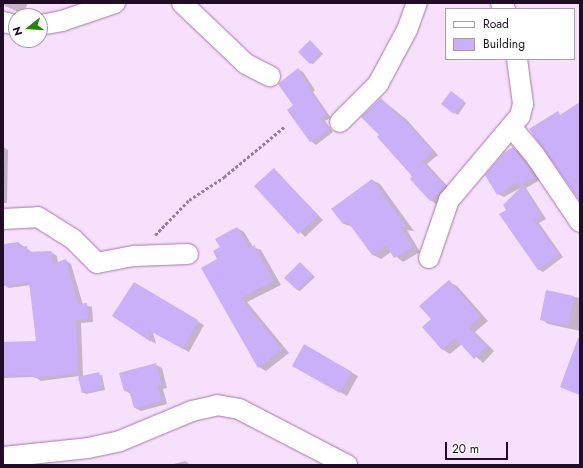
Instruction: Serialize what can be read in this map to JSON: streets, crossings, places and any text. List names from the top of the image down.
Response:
{
  "legend": ["Road", "Building"],
  "scale_bar": "20 m",
  "north": "left"
}
